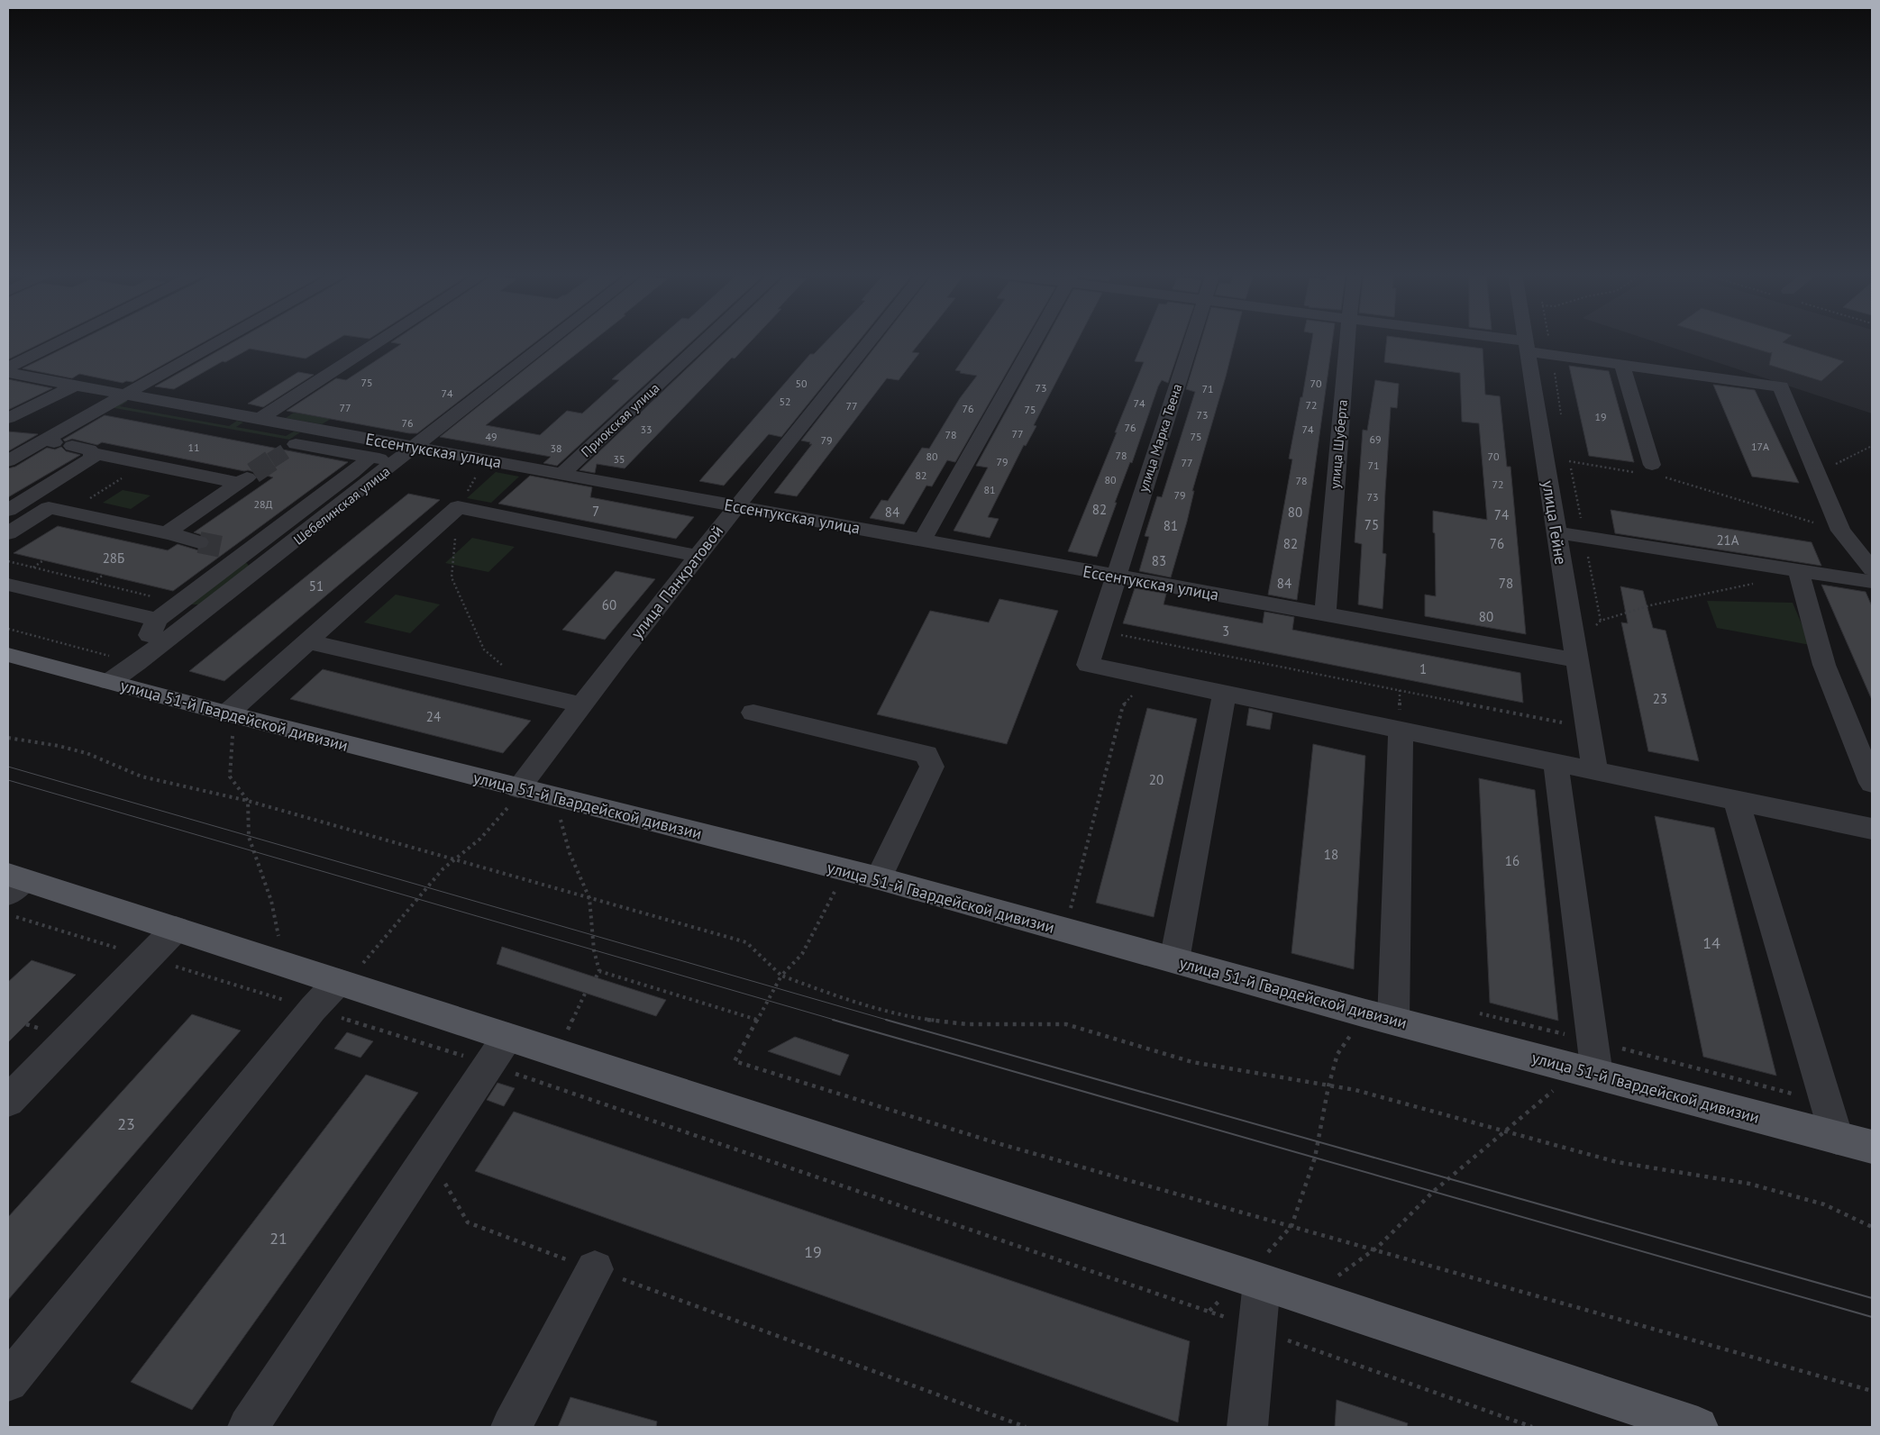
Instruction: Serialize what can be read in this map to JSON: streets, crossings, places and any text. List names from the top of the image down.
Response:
{
  "streets": {
    "main road": ["улица 51-й Гвардейской дивизии"],
    "street": [
      "Приокская улица",
      "улица Марка Твена",
      "улица Шуберта",
      "Ессентукская улица",
      "Шебелинская улица",
      "улица Гейне",
      "улица Панкратовой"
    ]
  },
  "crossings": [
    ["Приокская улица", "Ессентукская улица"],
    ["улица Марка Твена", "Ессентукская улица"],
    ["улица Шуберта", "Ессентукская улица"],
    ["Ессентукская улица", "Шебелинская улица"],
    ["Ессентукская улица", "улица Гейне"],
    ["Ессентукская улица", "улица Панкратовой"],
    ["Шебелинская улица", "улица 51-й Гвардейской дивизии"],
    ["улица Панкратовой", "улица 51-й Гвардейской дивизии"]
  ],
  "house_numbers": [
    "75",
    "50",
    "70",
    "73",
    "71",
    "74",
    "52",
    "74",
    "72",
    "77",
    "77",
    "76",
    "75",
    "73",
    "19",
    "76",
    "76",
    "33",
    "74",
    "77",
    "78",
    "49",
    "75",
    "69",
    "79",
    "17А",
    "11",
    "38",
    "78",
    "80",
    "70",
    "35",
    "79",
    "77",
    "71",
    "82",
    "80",
    "78",
    "72",
    "81",
    "79",
    "73",
    "28Д",
    "82",
    "7",
    "84",
    "80",
    "74",
    "75",
    "81",
    "21А",
    "82",
    "76",
    "28Б",
    "83",
    "84",
    "78",
    "51",
    "60",
    "80",
    "3",
    "1",
    "23",
    "24",
    "20",
    "18",
    "16",
    "14",
    "23",
    "21",
    "19"
  ]
}
